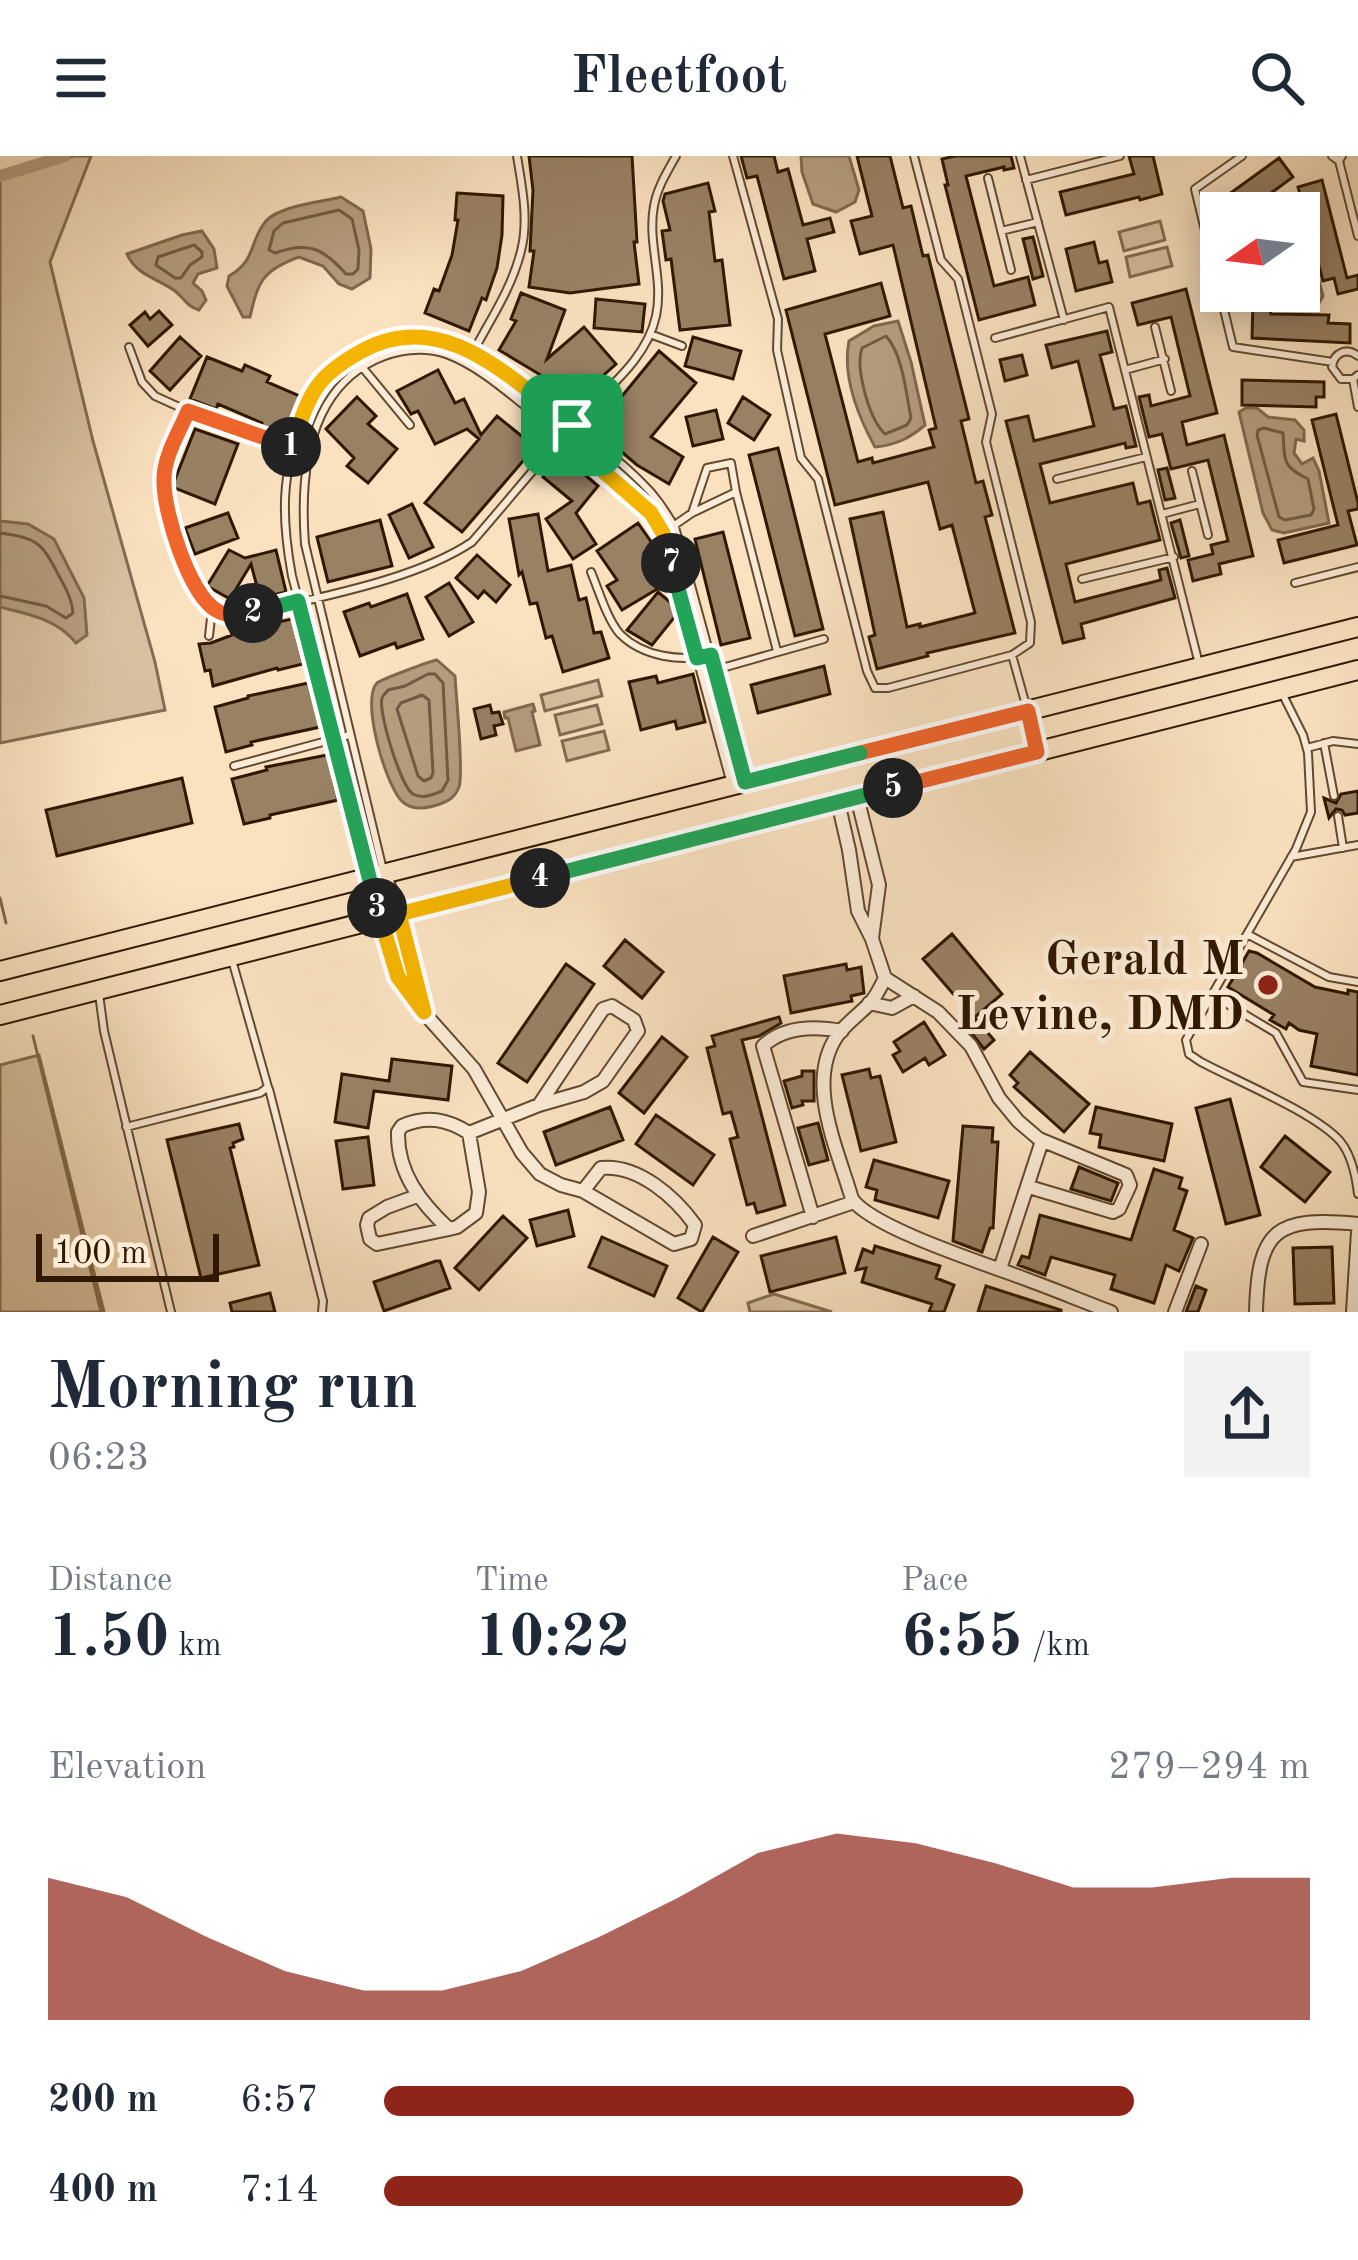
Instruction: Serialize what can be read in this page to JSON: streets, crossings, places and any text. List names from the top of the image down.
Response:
{
  "places": ["Gerald M Levine, DMD"],
  "scale_bar": "100 m",
  "north": "left",
  "page": {
    "header": "Fleetfoot",
    "pins": [
      "1",
      "7",
      "2",
      "5",
      "4",
      "3"
    ],
    "scale": "100 m",
    "heading": ["Morning run", "06:23"],
    "stats": [
      ["Distance", "1.50 km"],
      ["Time", "10:22"],
      ["Pace", "6:55 /km"]
    ],
    "chart": ["Elevation", "279–294 m"],
    "list": [
      {
        "name": "200 m",
        "note": "6:57"
      },
      {
        "name": "400 m",
        "note": "7:14"
      }
    ]
  }
}
